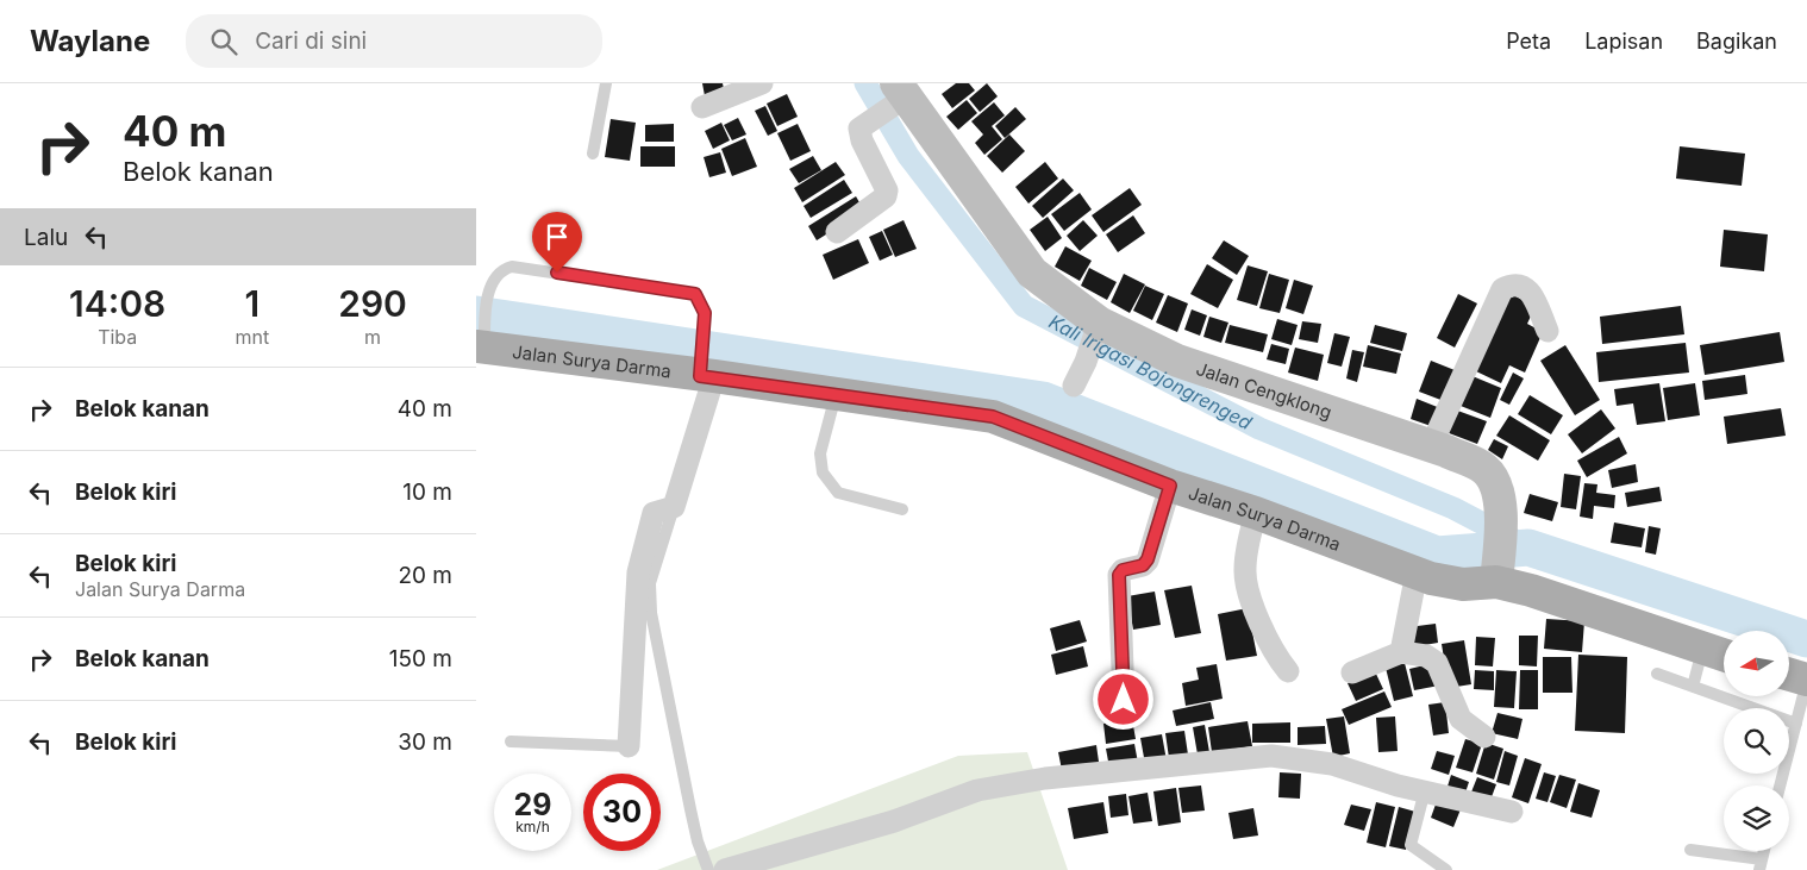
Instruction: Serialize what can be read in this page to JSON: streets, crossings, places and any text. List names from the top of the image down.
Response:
{
  "streets": {
    "main road": ["Jalan Surya Darma", "Jalan Cengklong"]
  },
  "crossings": [
    ["Jalan Surya Darma", "Jalan Cengklong"]
  ],
  "water": ["Kali Irigasi Bojongrenged"],
  "north": "left",
  "page": {
    "header": "Waylane",
    "search": "Cari di sini",
    "nav": ["Peta", "Lapisan", "Bagikan"],
    "turn": ["40 m", "Belok kanan"],
    "then": "Lalu",
    "eta": [
      "14:08",
      "Tiba",
      "1",
      "mnt",
      "290",
      "m"
    ],
    "list": [
      {
        "name": "Belok kanan",
        "value": "40 m"
      },
      {
        "name": "Belok kiri",
        "value": "10 m"
      },
      {
        "name": "Belok kiri",
        "note": "Jalan Surya Darma",
        "value": "20 m"
      },
      {
        "name": "Belok kanan",
        "value": "150 m"
      },
      {
        "name": "Belok kiri",
        "value": "30 m"
      }
    ],
    "speed": "29 km/h",
    "limit": "30"
  }
}
